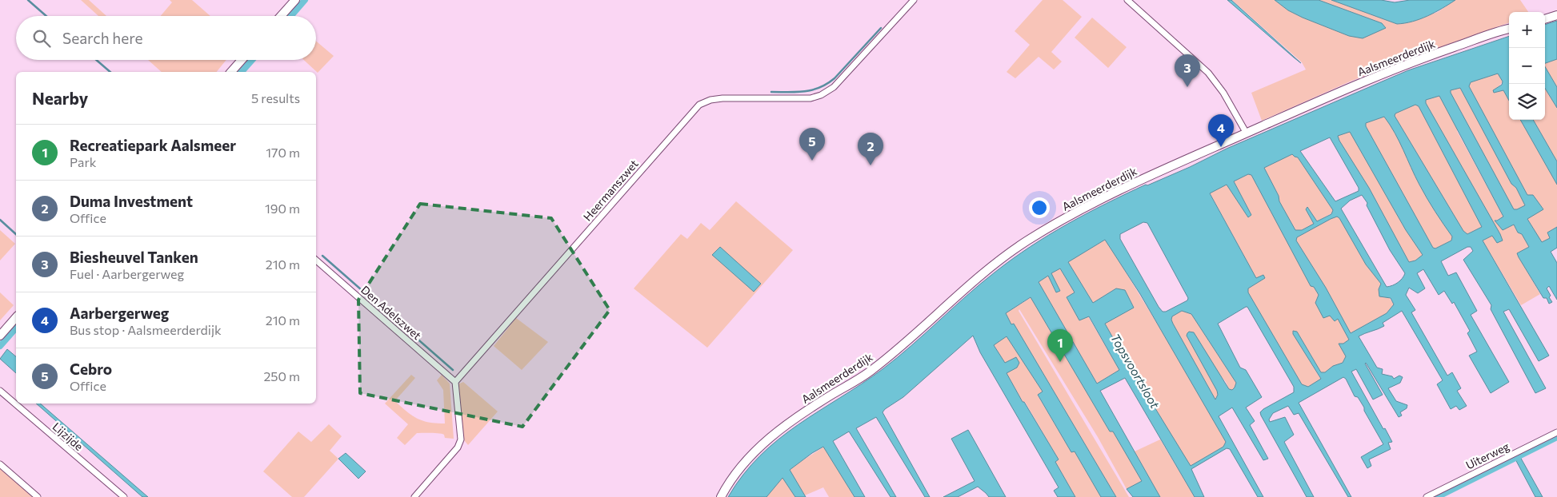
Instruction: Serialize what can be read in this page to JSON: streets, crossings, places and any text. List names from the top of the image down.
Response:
{
  "streets": {
    "street": [
      "Aalsmeerderdijk",
      "Heermanszwet",
      "Den Adelszwet",
      "Lijzijde",
      "Uiterweg"
    ]
  },
  "crossings": [
    ["Heermanszwet", "Den Adelszwet"]
  ],
  "water": ["Topsvoortsloot"],
  "page": {
    "map_buttons": ["+", "−"],
    "search": "Search here",
    "pins": [
      "3",
      "4",
      "5",
      "2",
      "1"
    ],
    "heading": ["Nearby", "5 results"],
    "list": [
      {
        "mark": "1",
        "name": "Recreatiepark Aalsmeer",
        "note": "Park",
        "value": "170 m"
      },
      {
        "mark": "2",
        "name": "Duma Investment",
        "note": "Office",
        "value": "190 m"
      },
      {
        "mark": "3",
        "name": "Biesheuvel Tanken",
        "note": "Fuel · Aarbergerweg",
        "value": "210 m"
      },
      {
        "mark": "4",
        "name": "Aarbergerweg",
        "note": "Bus stop · Aalsmeerderdijk",
        "value": "210 m"
      },
      {
        "mark": "5",
        "name": "Cebro",
        "note": "Office",
        "value": "250 m"
      }
    ]
  }
}
